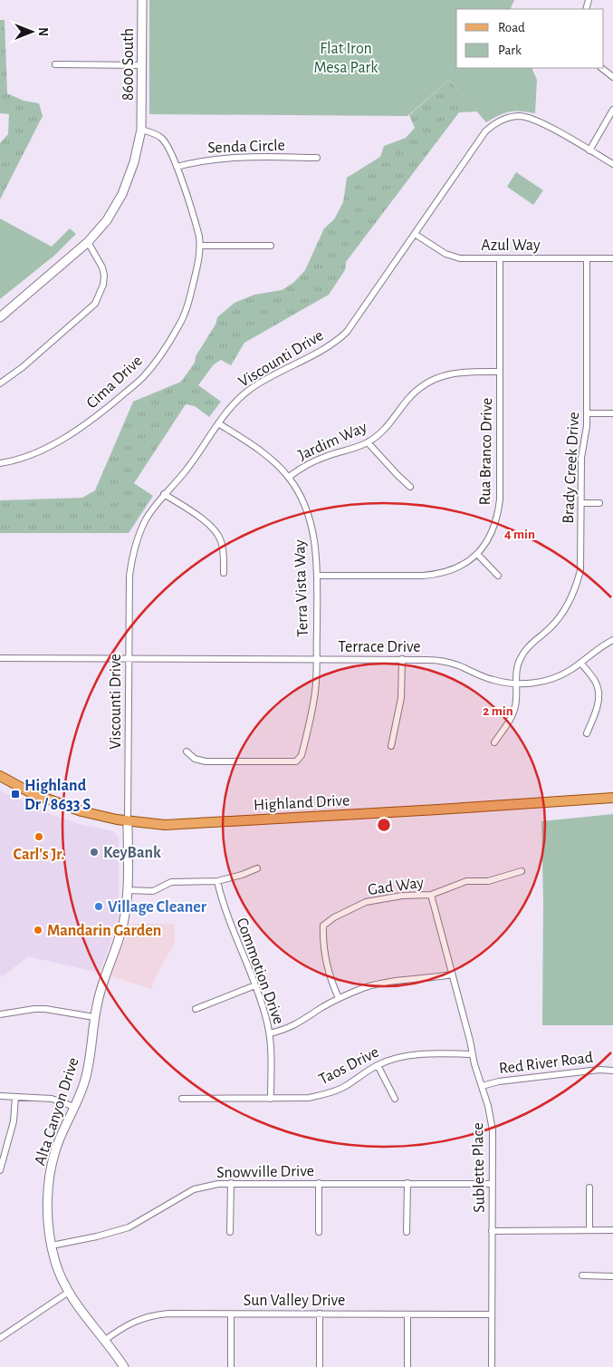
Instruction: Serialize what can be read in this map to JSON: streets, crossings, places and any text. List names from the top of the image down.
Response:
{
  "streets": {
    "main road": ["Highland Drive"],
    "street": [
      "8600 South",
      "Senda Circle",
      "Azul Way",
      "Viscounti Drive",
      "Cima Drive",
      "Jardim Way",
      "Rua Branco Drive",
      "Brady Creek Drive",
      "Terra Vista Way",
      "Terrace Drive",
      "Gad Way",
      "Commotion Drive",
      "Red River Road",
      "Taos Drive",
      "Alta Canyon Drive",
      "Sublette Place",
      "Snowville Drive",
      "Sun Valley Drive"
    ]
  },
  "crossings": [
    ["8600 South", "Cima Drive"],
    ["Senda Circle", "Cima Drive"],
    ["Azul Way", "Viscounti Drive"],
    ["Azul Way", "Rua Branco Drive"],
    ["Azul Way", "Brady Creek Drive"],
    ["Viscounti Drive", "Terra Vista Way"],
    ["Viscounti Drive", "Terrace Drive"],
    ["Viscounti Drive", "Highland Drive"],
    ["Viscounti Drive", "Alta Canyon Drive"],
    ["Jardim Way", "Rua Branco Drive"],
    ["Jardim Way", "Terra Vista Way"],
    ["Rua Branco Drive", "Terra Vista Way"],
    ["Brady Creek Drive", "Terrace Drive"],
    ["Terra Vista Way", "Terrace Drive"],
    ["Highland Drive", "Alta Canyon Drive"],
    ["Gad Way", "Sublette Place"],
    ["Commotion Drive", "Taos Drive"],
    ["Red River Road", "Sublette Place"],
    ["Taos Drive", "Sublette Place"],
    ["Alta Canyon Drive", "Snowville Drive"],
    ["Alta Canyon Drive", "Sun Valley Drive"],
    ["Sublette Place", "Snowville Drive"],
    ["Sublette Place", "Sun Valley Drive"]
  ],
  "parks": ["Flat Iron Mesa Park"],
  "places": {
    "transit": ["Highland Dr / 8633 S"],
    "other": [
      "Carl's Jr.",
      "KeyBank",
      "Village Cleaner",
      "Mandarin Garden"
    ]
  },
  "legend": ["Road", "Park"],
  "north": "right",
  "rings": ["4 min", "2 min"]
}
